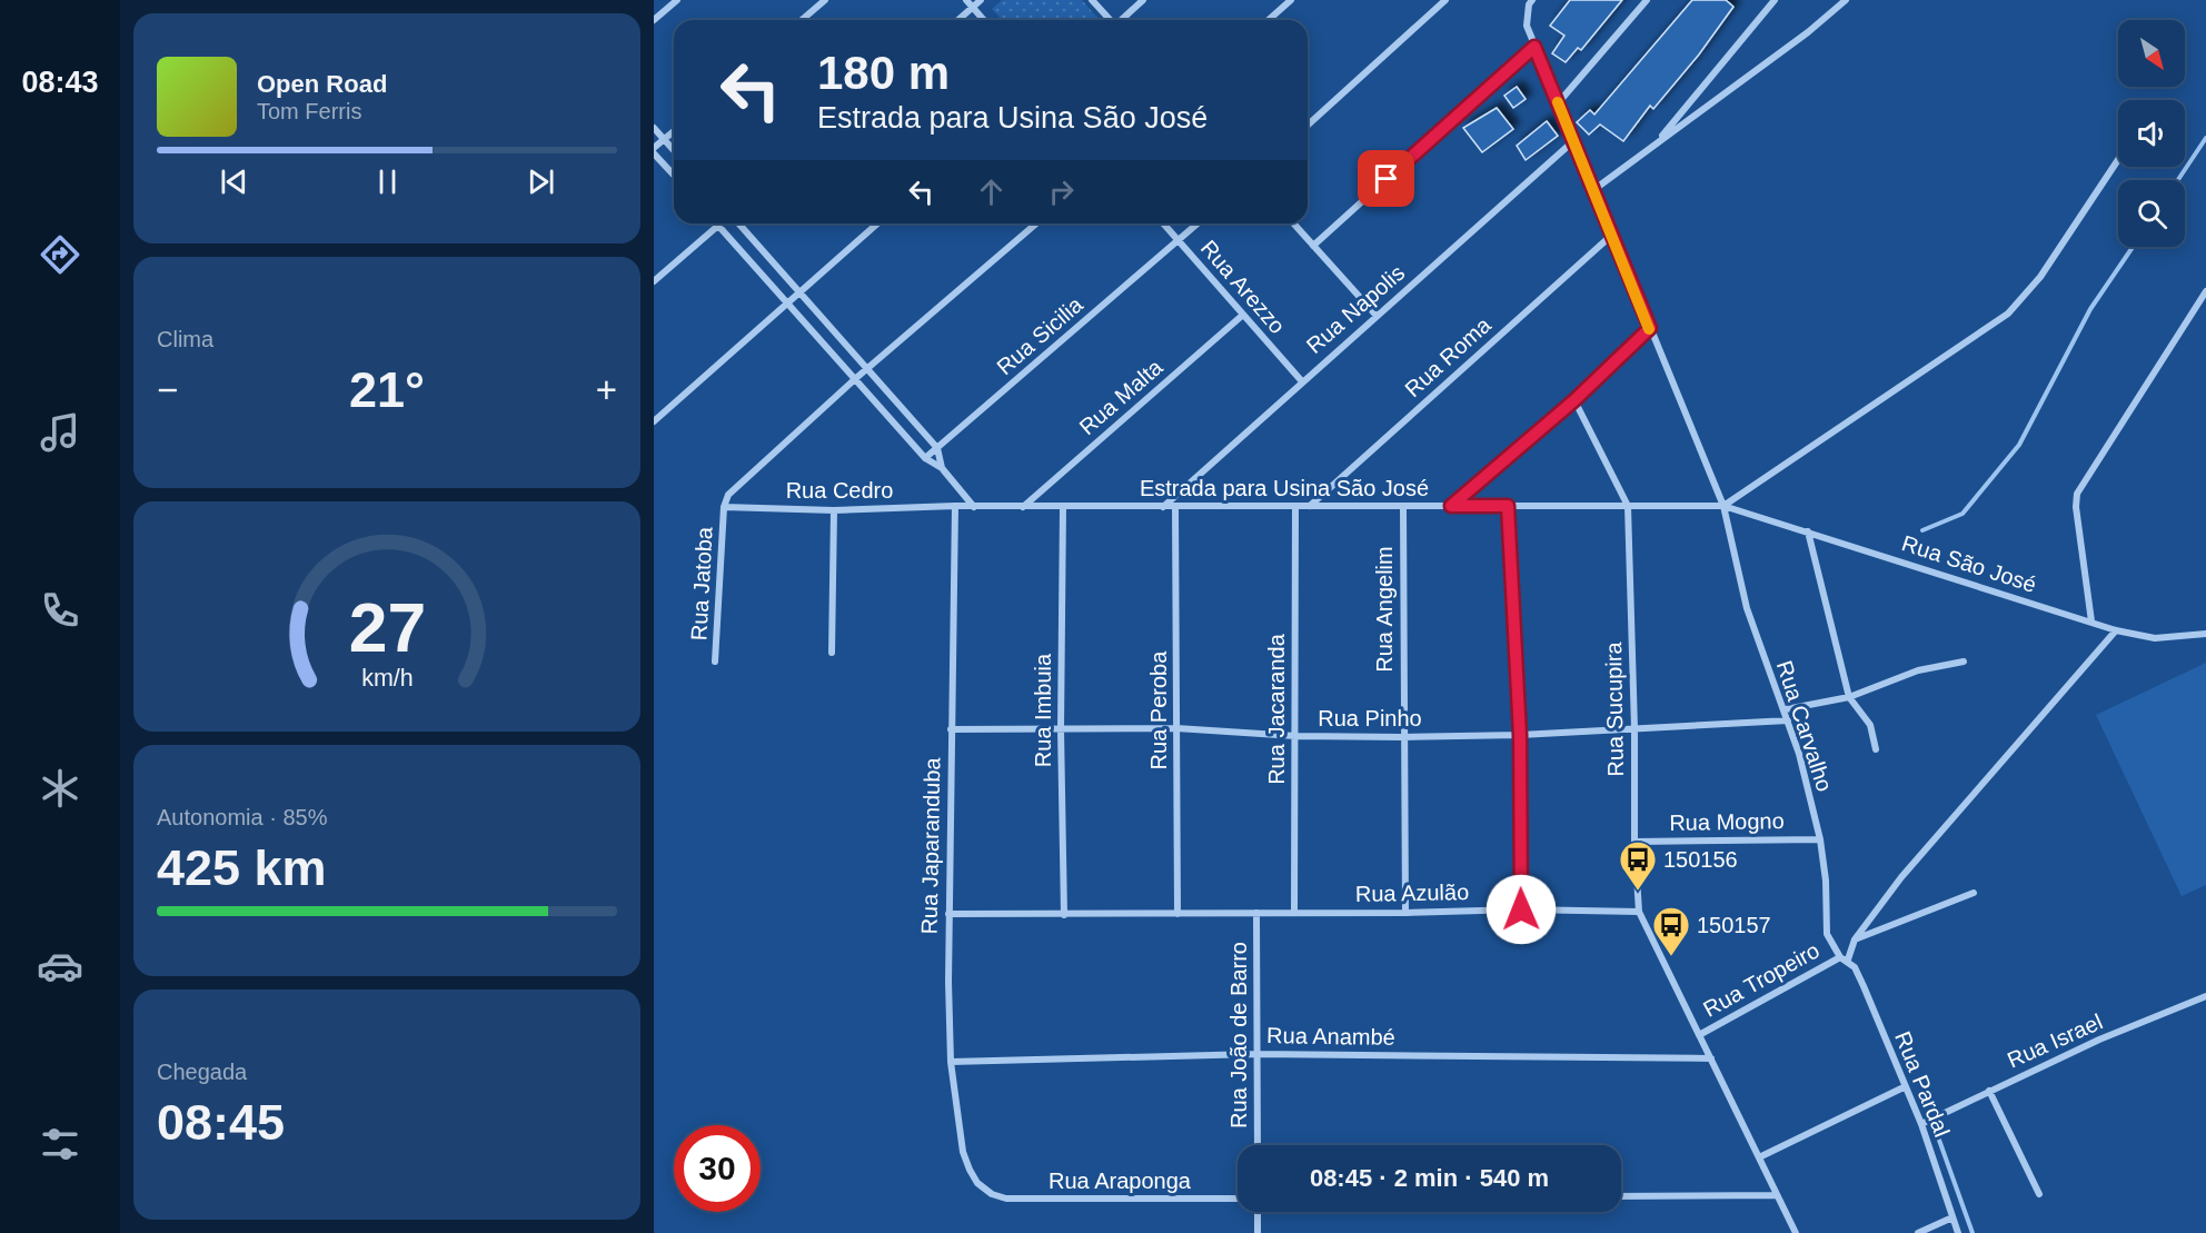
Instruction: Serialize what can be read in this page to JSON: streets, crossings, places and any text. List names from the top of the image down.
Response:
{
  "streets": {
    "street": [
      "Rua Arezzo",
      "Rua Napolis",
      "Rua Sicilia",
      "Rua Roma",
      "Rua Malta",
      "Estrada para Usina São José",
      "Rua Cedro",
      "Rua São José",
      "Rua Jatoba",
      "Rua Angelim",
      "Rua Jacaranda",
      "Rua Sucupira",
      "Rua Imbuia",
      "Rua Peroba",
      "Rua Pinho",
      "Rua Carvalho",
      "Rua Mogno",
      "Rua Japaranduba",
      "Rua Azulão",
      "Rua Tropeiro",
      "Rua João de Barro",
      "Rua Anambé",
      "Rua Israel",
      "Rua Pardal",
      "Rua Araponga"
    ]
  },
  "crossings": [
    ["Rua Arezzo", "Rua Napolis"],
    ["Rua Arezzo", "Rua Sicilia"],
    ["Rua Arezzo", "Rua Malta"],
    ["Rua Napolis", "Estrada para Usina São José"],
    ["Rua Napolis", "Rua Carvalho"],
    ["Rua Roma", "Estrada para Usina São José"],
    ["Rua Roma", "Rua Carvalho"],
    ["Rua Malta", "Estrada para Usina São José"],
    ["Estrada para Usina São José", "Rua São José"],
    ["Estrada para Usina São José", "Rua Angelim"],
    ["Estrada para Usina São José", "Rua Jacaranda"],
    ["Estrada para Usina São José", "Rua Sucupira"],
    ["Estrada para Usina São José", "Rua Imbuia"],
    ["Estrada para Usina São José", "Rua Peroba"],
    ["Estrada para Usina São José", "Rua Carvalho"],
    ["Rua Cedro", "Rua Jatoba"],
    ["Rua Cedro", "Rua Japaranduba"],
    ["Rua São José", "Rua Carvalho"],
    ["Rua São José", "Rua Tropeiro"],
    ["Rua Angelim", "Rua Pinho"],
    ["Rua Angelim", "Rua Azulão"],
    ["Rua Jacaranda", "Rua Pinho"],
    ["Rua Jacaranda", "Rua Azulão"],
    ["Rua Sucupira", "Rua Pinho"],
    ["Rua Sucupira", "Rua Mogno"],
    ["Rua Sucupira", "Rua Azulão"],
    ["Rua Imbuia", "Rua Pinho"],
    ["Rua Imbuia", "Rua Azulão"],
    ["Rua Peroba", "Rua Pinho"],
    ["Rua Peroba", "Rua Azulão"],
    ["Rua Pinho", "Rua Carvalho"],
    ["Rua Pinho", "Rua Japaranduba"],
    ["Rua Carvalho", "Rua Mogno"],
    ["Rua Carvalho", "Rua Tropeiro"],
    ["Rua Carvalho", "Rua Pardal"],
    ["Rua Japaranduba", "Rua Azulão"],
    ["Rua Japaranduba", "Rua Anambé"],
    ["Rua Japaranduba", "Rua Araponga"],
    ["Rua Azulão", "Rua João de Barro"],
    ["Rua Tropeiro", "Rua Pardal"],
    ["Rua João de Barro", "Rua Anambé"],
    ["Rua Israel", "Rua Pardal"]
  ],
  "places": {
    "bus stop": ["150156", "150157"]
  },
  "north": "bottom right",
  "page": {
    "tabs": "08:43",
    "turn": ["180 m", "Estrada para Usina São José"],
    "song": ["Open Road", "Tom Ferris"],
    "tile": [
      "Clima",
      ["Autonomia · 85%", "425 km"],
      ["Chegada", "08:45"]
    ],
    "heat": ["−", "21°", "+"],
    "limit": "30",
    "trip": "08:45 · 2 min · 540 m",
    "gauge": ["27", "km/h"]
  }
}
